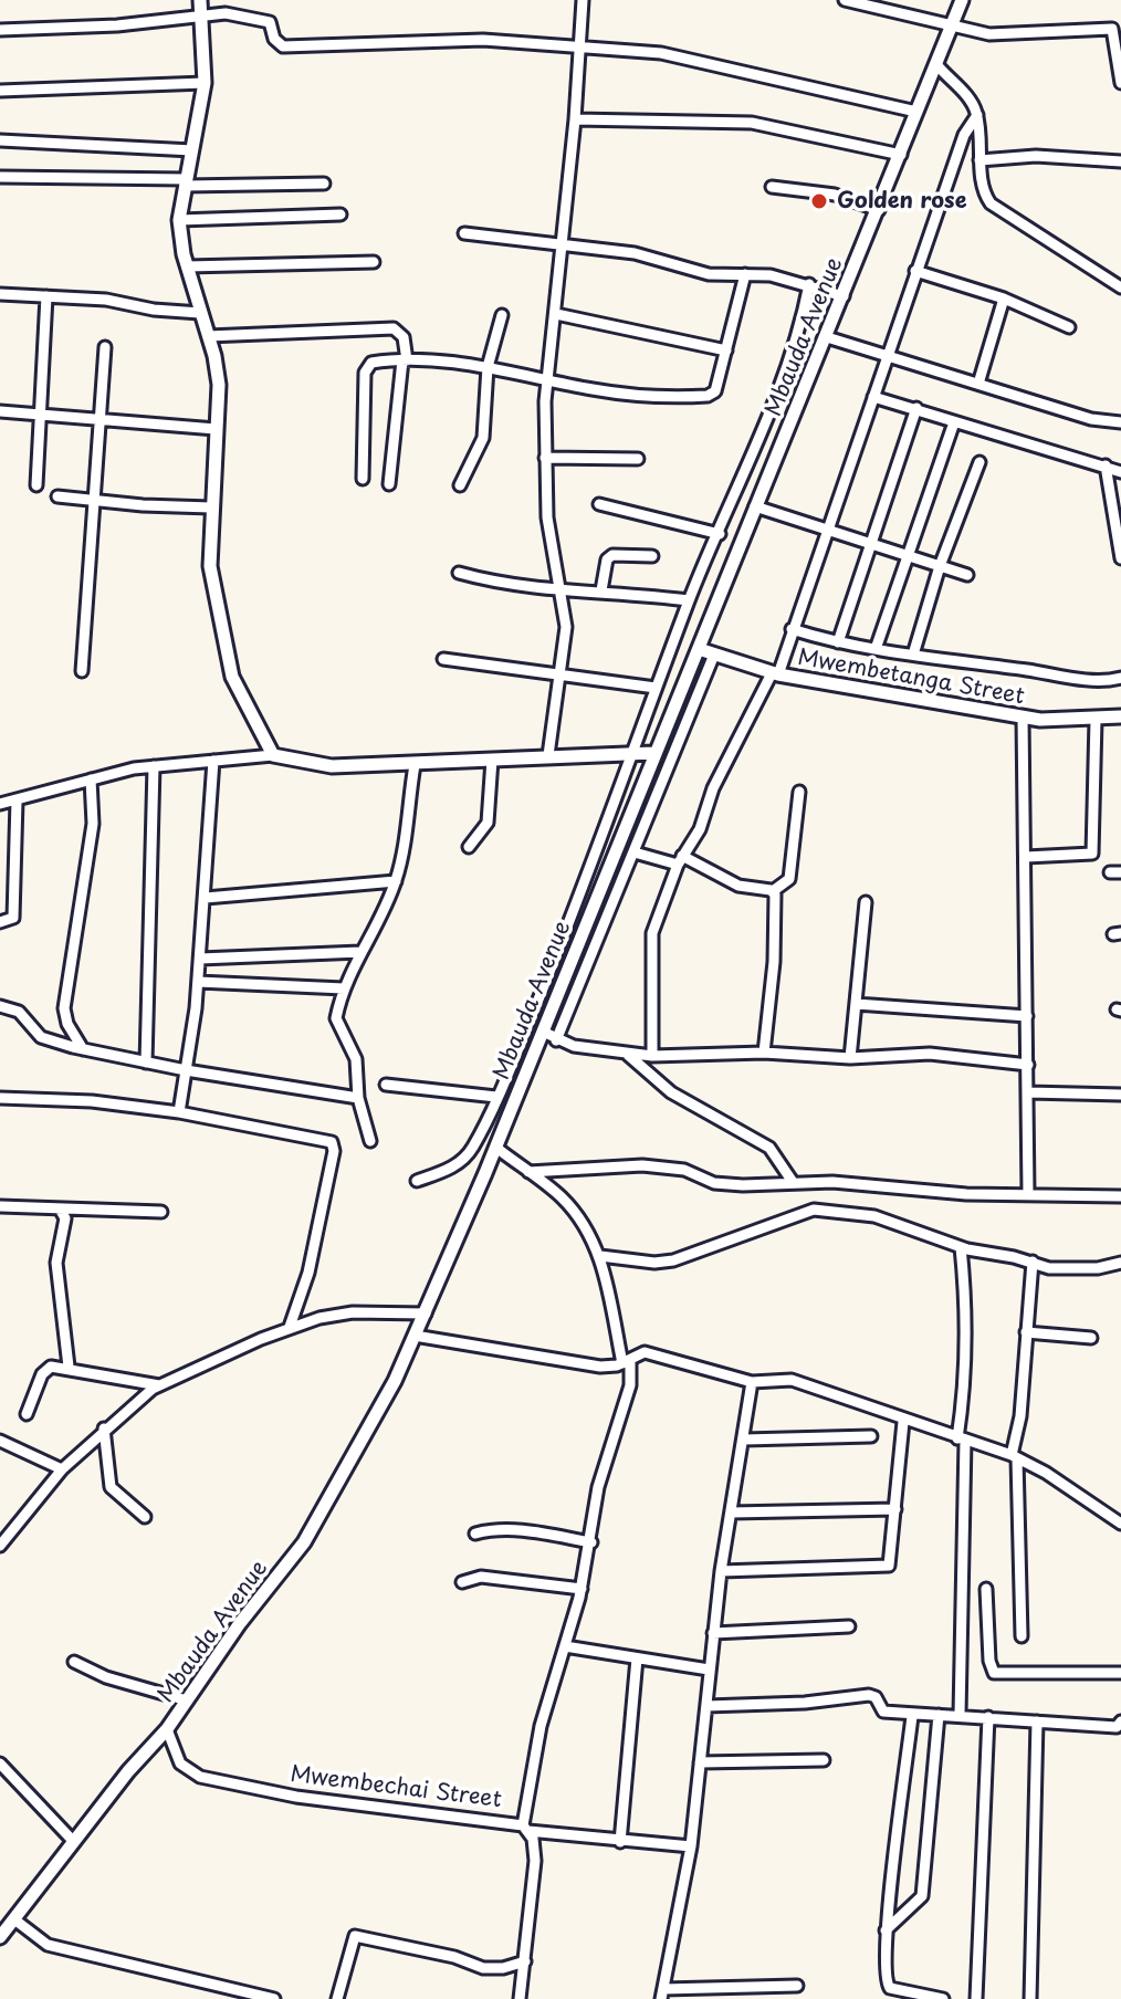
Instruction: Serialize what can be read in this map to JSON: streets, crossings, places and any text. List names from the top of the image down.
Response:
{
  "streets": {
    "street": ["Mbauda Avenue", "Mwembetanga Street", "Mwembechai Street"]
  },
  "crossings": [
    ["Mbauda Avenue", "Mwembetanga Street"],
    ["Mbauda Avenue", "Mwembechai Street"]
  ],
  "places": ["Golden rose"]
}
